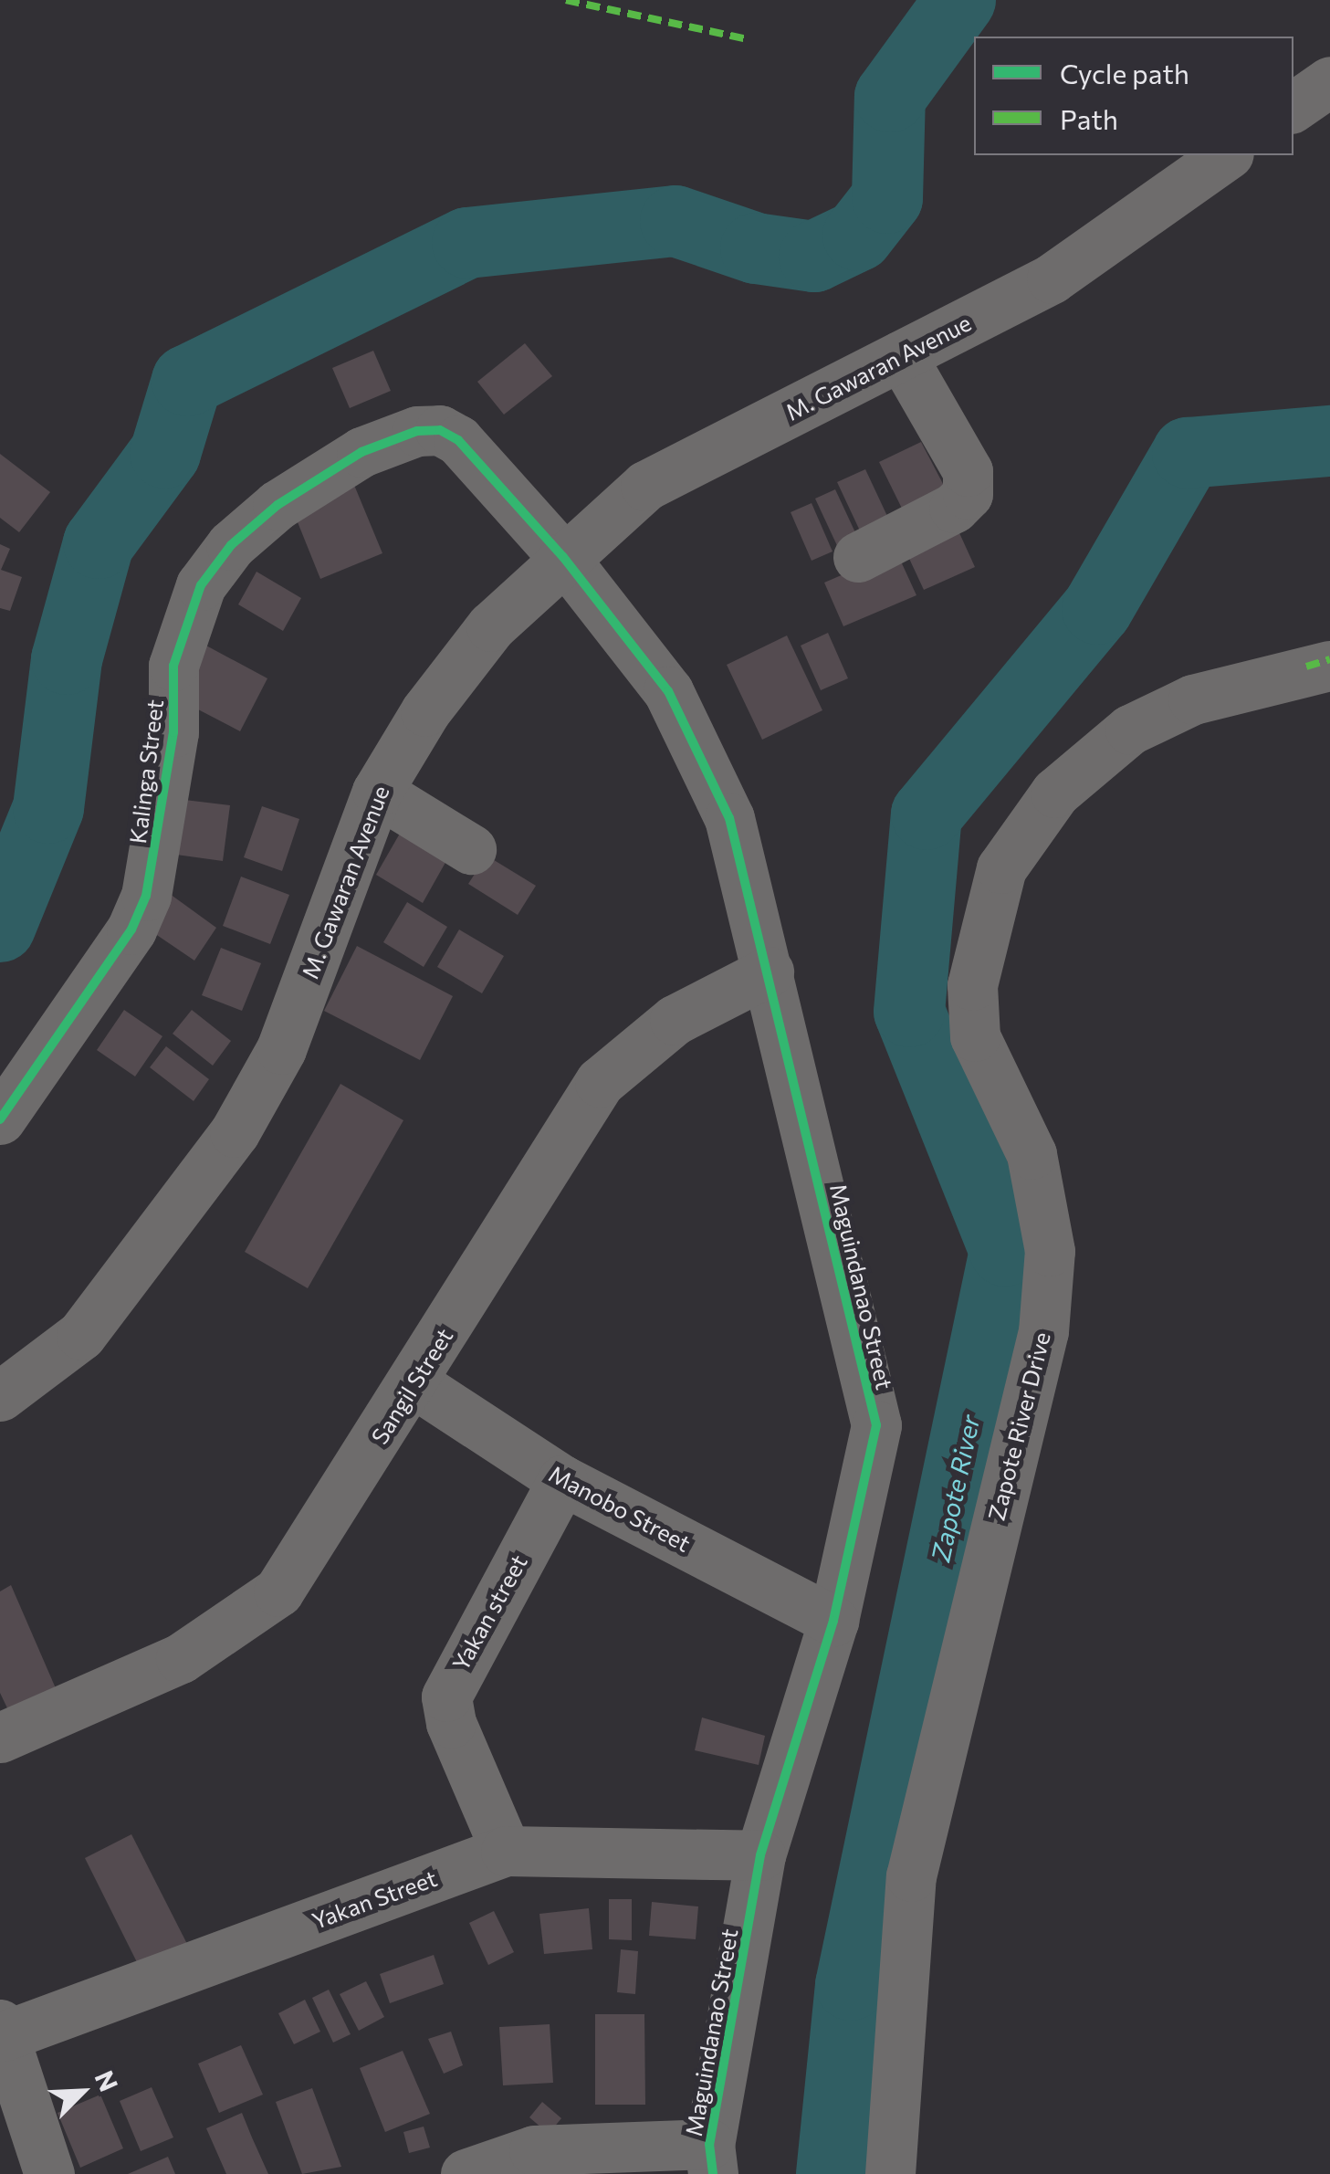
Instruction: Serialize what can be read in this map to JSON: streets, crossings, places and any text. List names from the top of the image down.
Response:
{
  "streets": {
    "street": [
      "M. Gawaran Avenue",
      "Kalinga Street",
      "Maguindanao Street",
      "Sangil Street",
      "Zapote River Drive",
      "Manobo Street",
      "Yakan street",
      "Yakan Street"
    ]
  },
  "crossings": [
    ["M. Gawaran Avenue", "Kalinga Street"],
    ["M. Gawaran Avenue", "Maguindanao Street"],
    ["Kalinga Street", "Maguindanao Street"],
    ["Maguindanao Street", "Sangil Street"],
    ["Maguindanao Street", "Manobo Street"],
    ["Maguindanao Street", "Yakan Street"],
    ["Sangil Street", "Manobo Street"],
    ["Manobo Street", "Yakan street"],
    ["Yakan street", "Yakan Street"]
  ],
  "water": ["Zapote River"],
  "legend": ["Cycle path", "Path"],
  "north": "top right"
}
